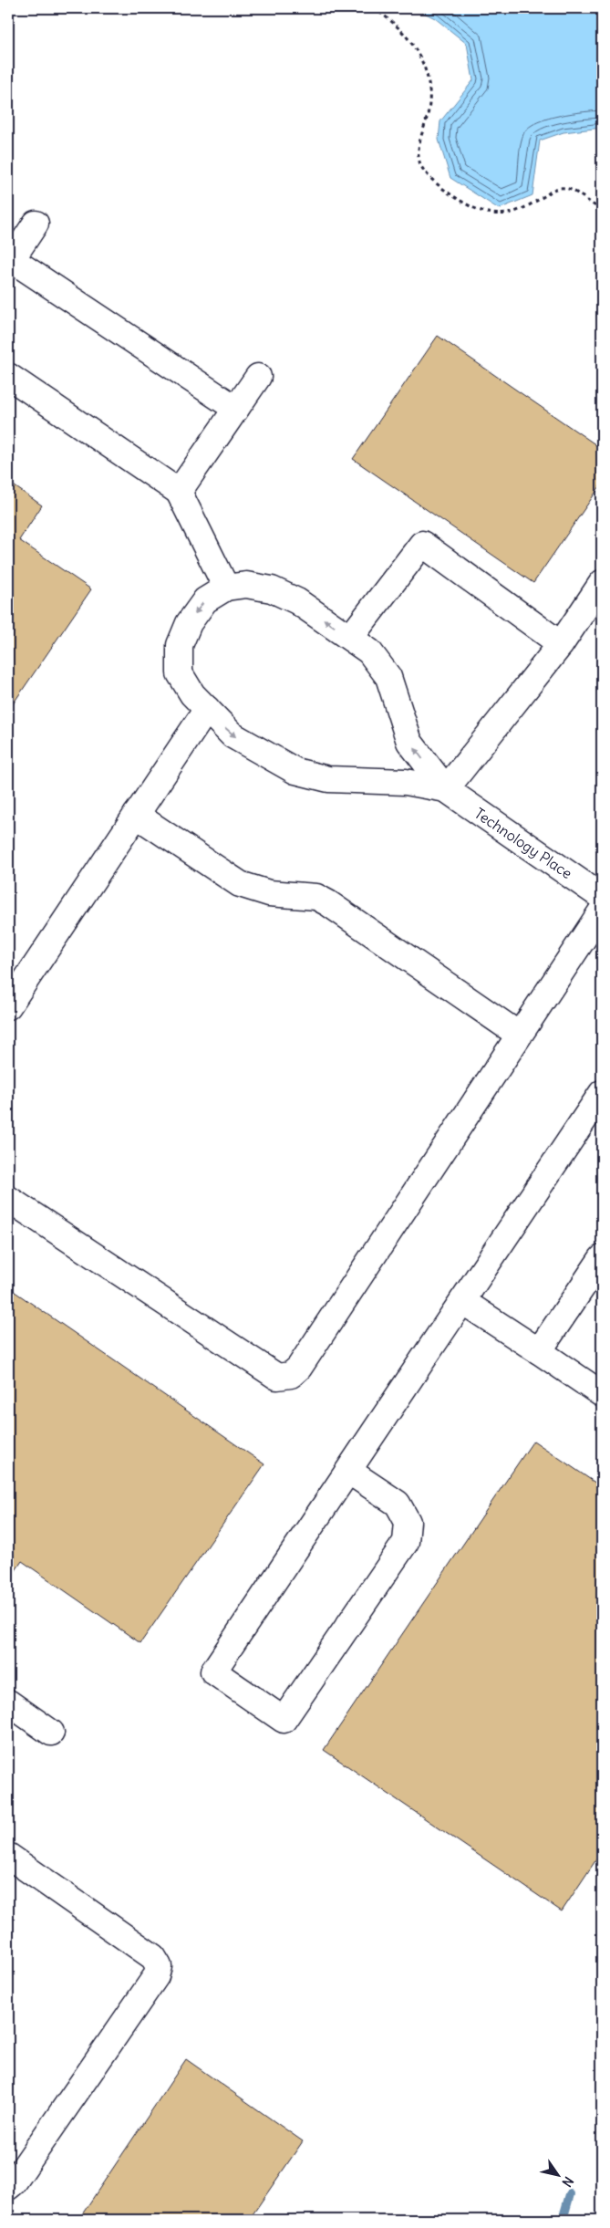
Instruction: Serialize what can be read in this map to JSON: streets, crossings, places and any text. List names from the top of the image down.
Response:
{
  "streets": {
    "street": ["Technology Place"]
  },
  "north": "bottom right"
}
